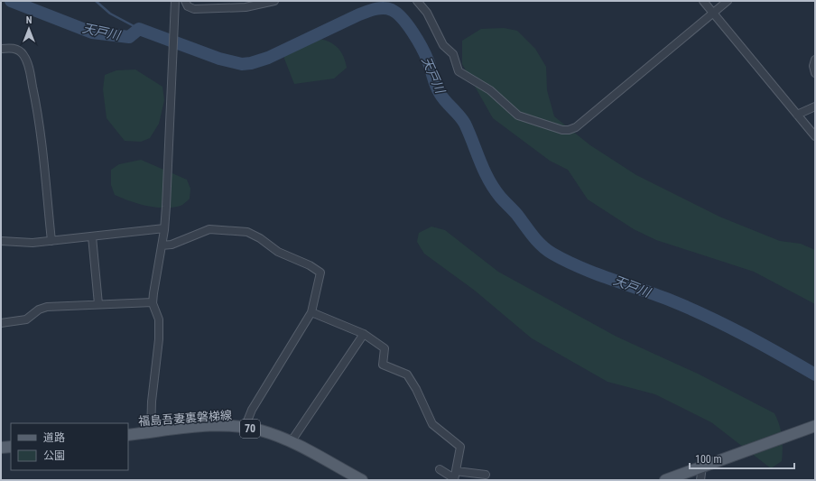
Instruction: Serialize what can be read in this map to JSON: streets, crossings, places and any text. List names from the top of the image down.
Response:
{
  "streets": {
    "main road": ["福島吾妻裏磐梯線", "70"]
  },
  "water": ["天戸川"],
  "legend": ["道路", "公園"],
  "scale_bar": "100 m",
  "north": "top"
}
